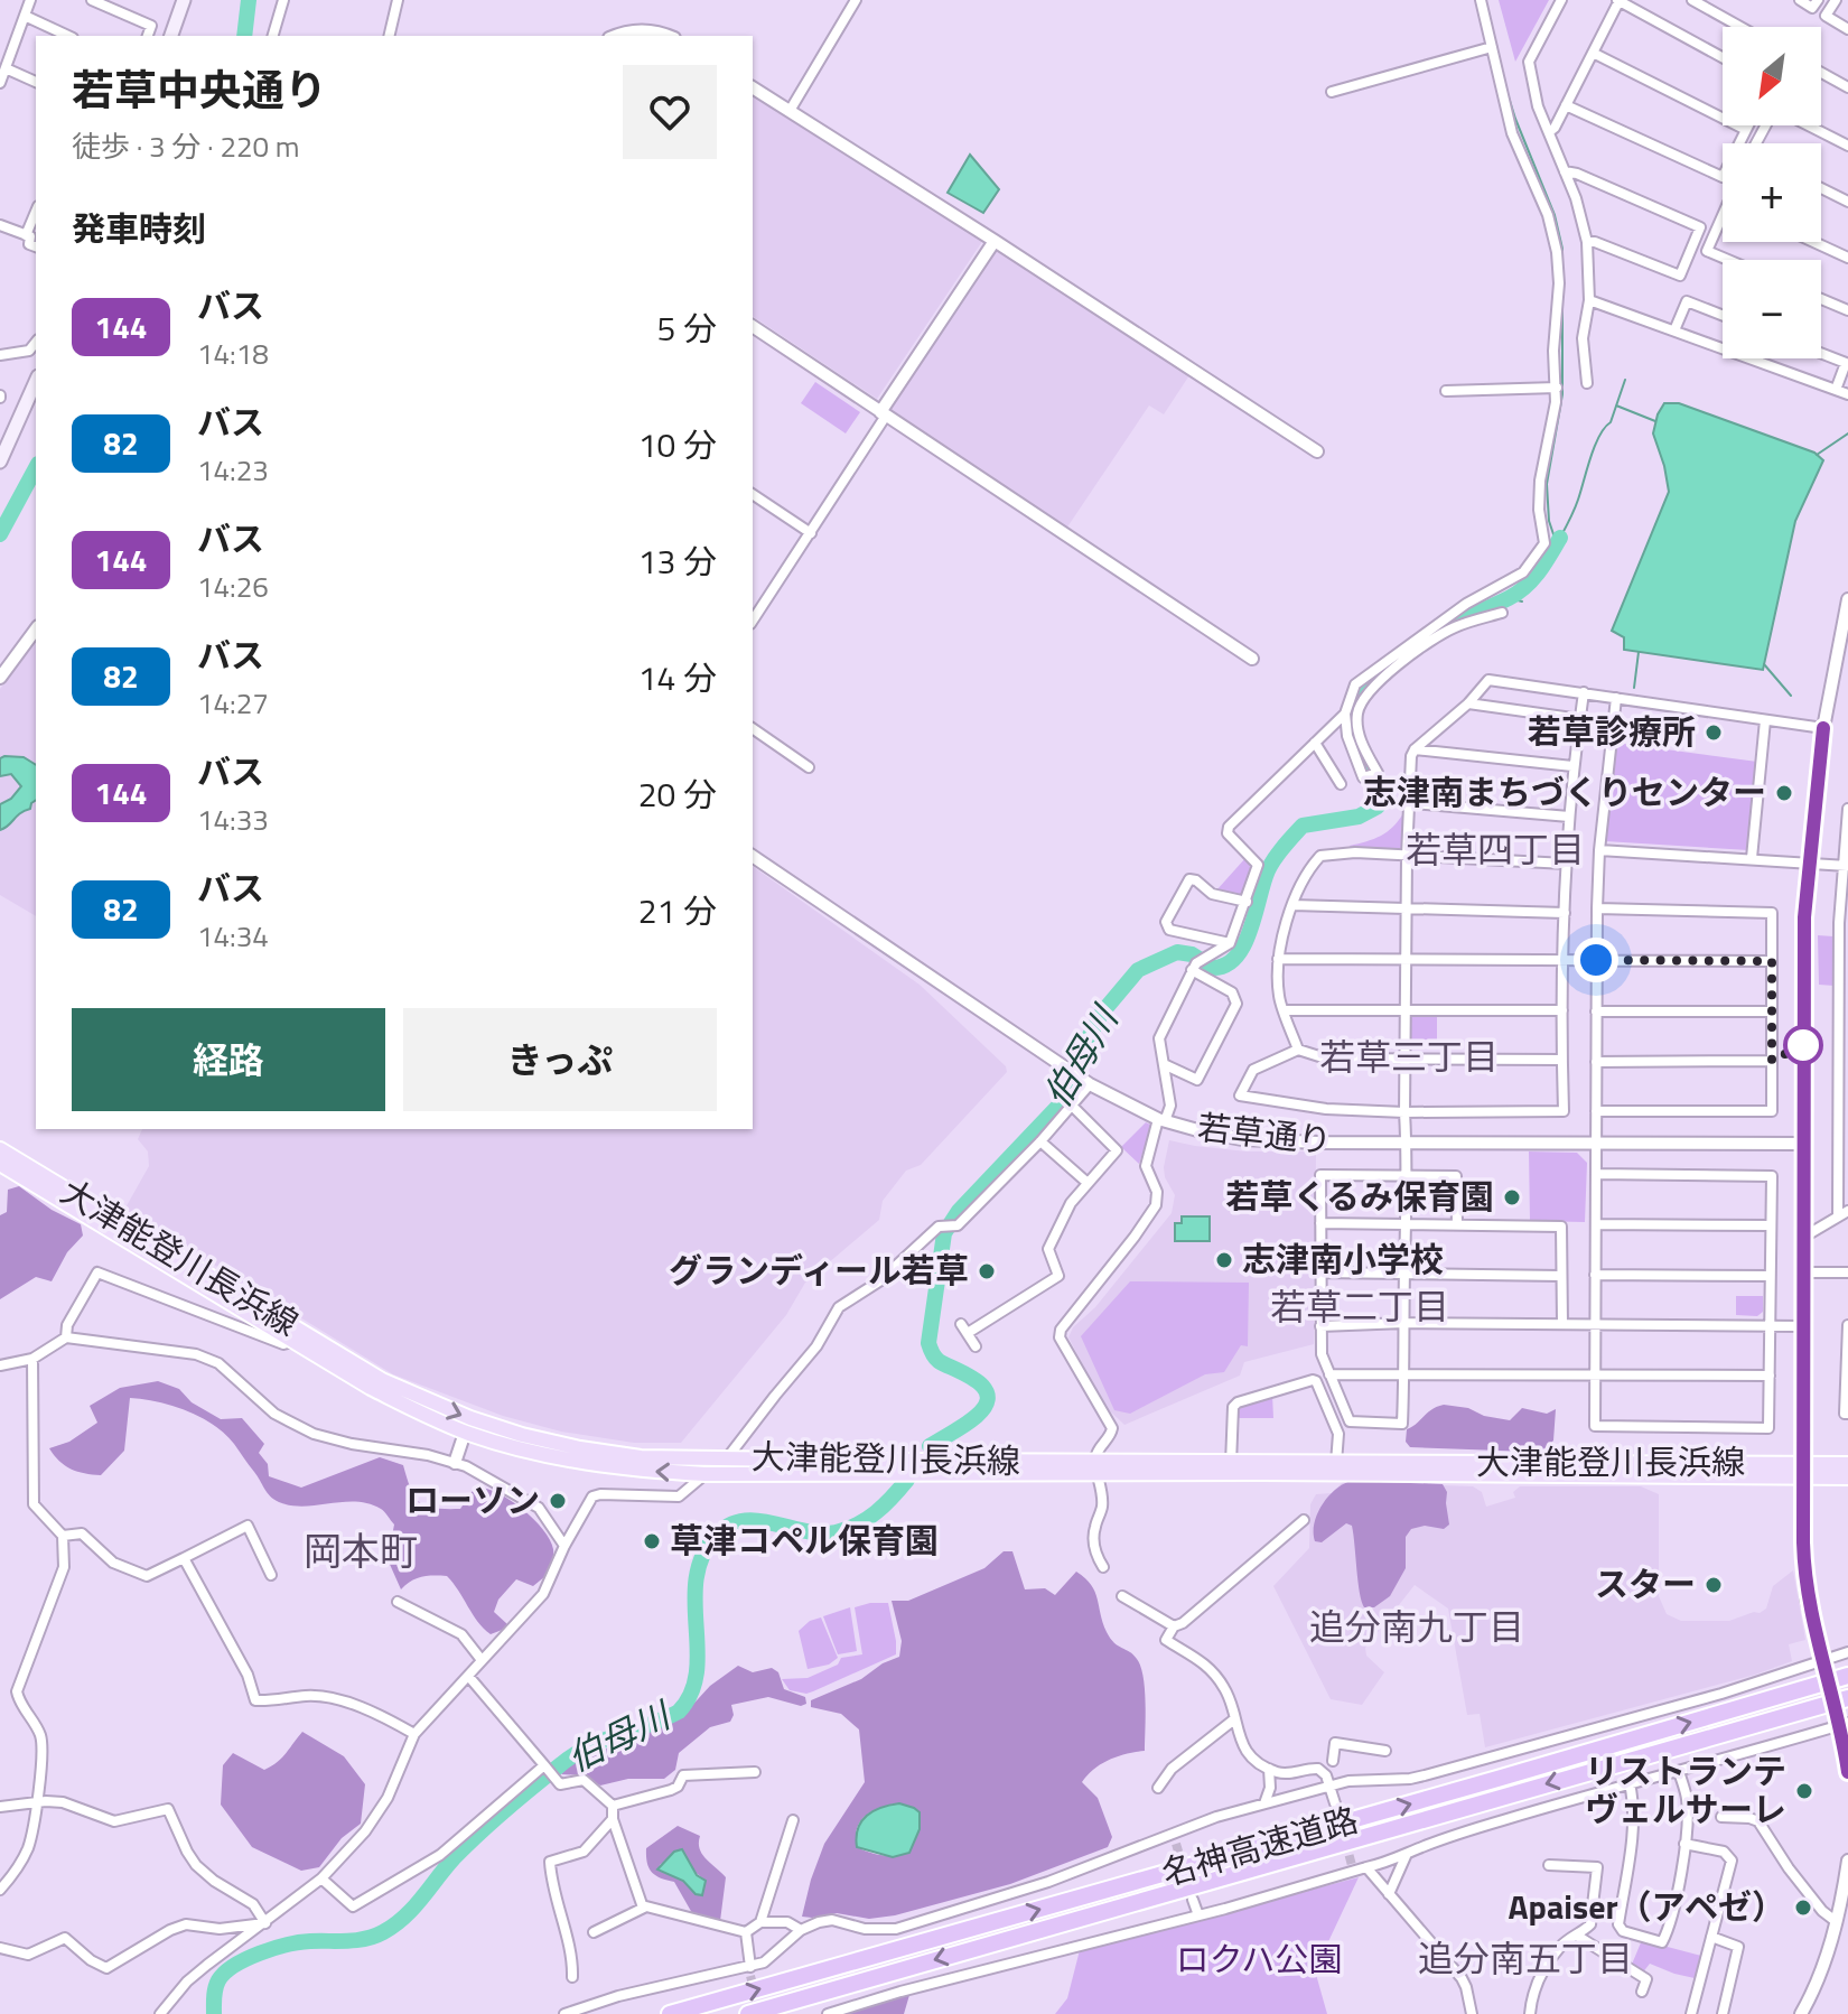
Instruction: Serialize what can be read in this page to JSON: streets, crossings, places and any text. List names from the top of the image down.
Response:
{
  "streets": {
    "highway": ["名神高速道路"],
    "main road": ["大津能登川長浜線"],
    "street": ["若草通り"]
  },
  "districts": [
    "若草四丁目",
    "若草三丁目",
    "若草二丁目",
    "岡本町",
    "追分南九丁目",
    "追分南五丁目"
  ],
  "water": ["伯母川"],
  "parks": ["ロクハ公園"],
  "places": [
    "若草診療所",
    "志津南まちづくりセンター",
    "若草くるみ保育園",
    "志津南小学校",
    "グランディール若草",
    "ローソン",
    "草津コペル保育園",
    "スター",
    "リストランテ ヴェルサーレ",
    "Apaiser（アペゼ）"
  ],
  "lines": ["bus line 144"],
  "north": "bottom left",
  "page": {
    "map_buttons": ["+", "−"],
    "heading": [
      ["若草中央通り", "徒歩 · 3 分 · 220 m"],
      "発車時刻"
    ],
    "list": [
      {
        "mark": "144",
        "name": "バス",
        "note": "14:18",
        "value": "5 分"
      },
      {
        "mark": "82",
        "name": "バス",
        "note": "14:23",
        "value": "10 分"
      },
      {
        "mark": "144",
        "name": "バス",
        "note": "14:26",
        "value": "13 分"
      },
      {
        "mark": "82",
        "name": "バス",
        "note": "14:27",
        "value": "14 分"
      },
      {
        "mark": "144",
        "name": "バス",
        "note": "14:33",
        "value": "20 分"
      },
      {
        "mark": "82",
        "name": "バス",
        "note": "14:34",
        "value": "21 分"
      }
    ],
    "buttons": ["経路", "きっぷ"]
  }
}
